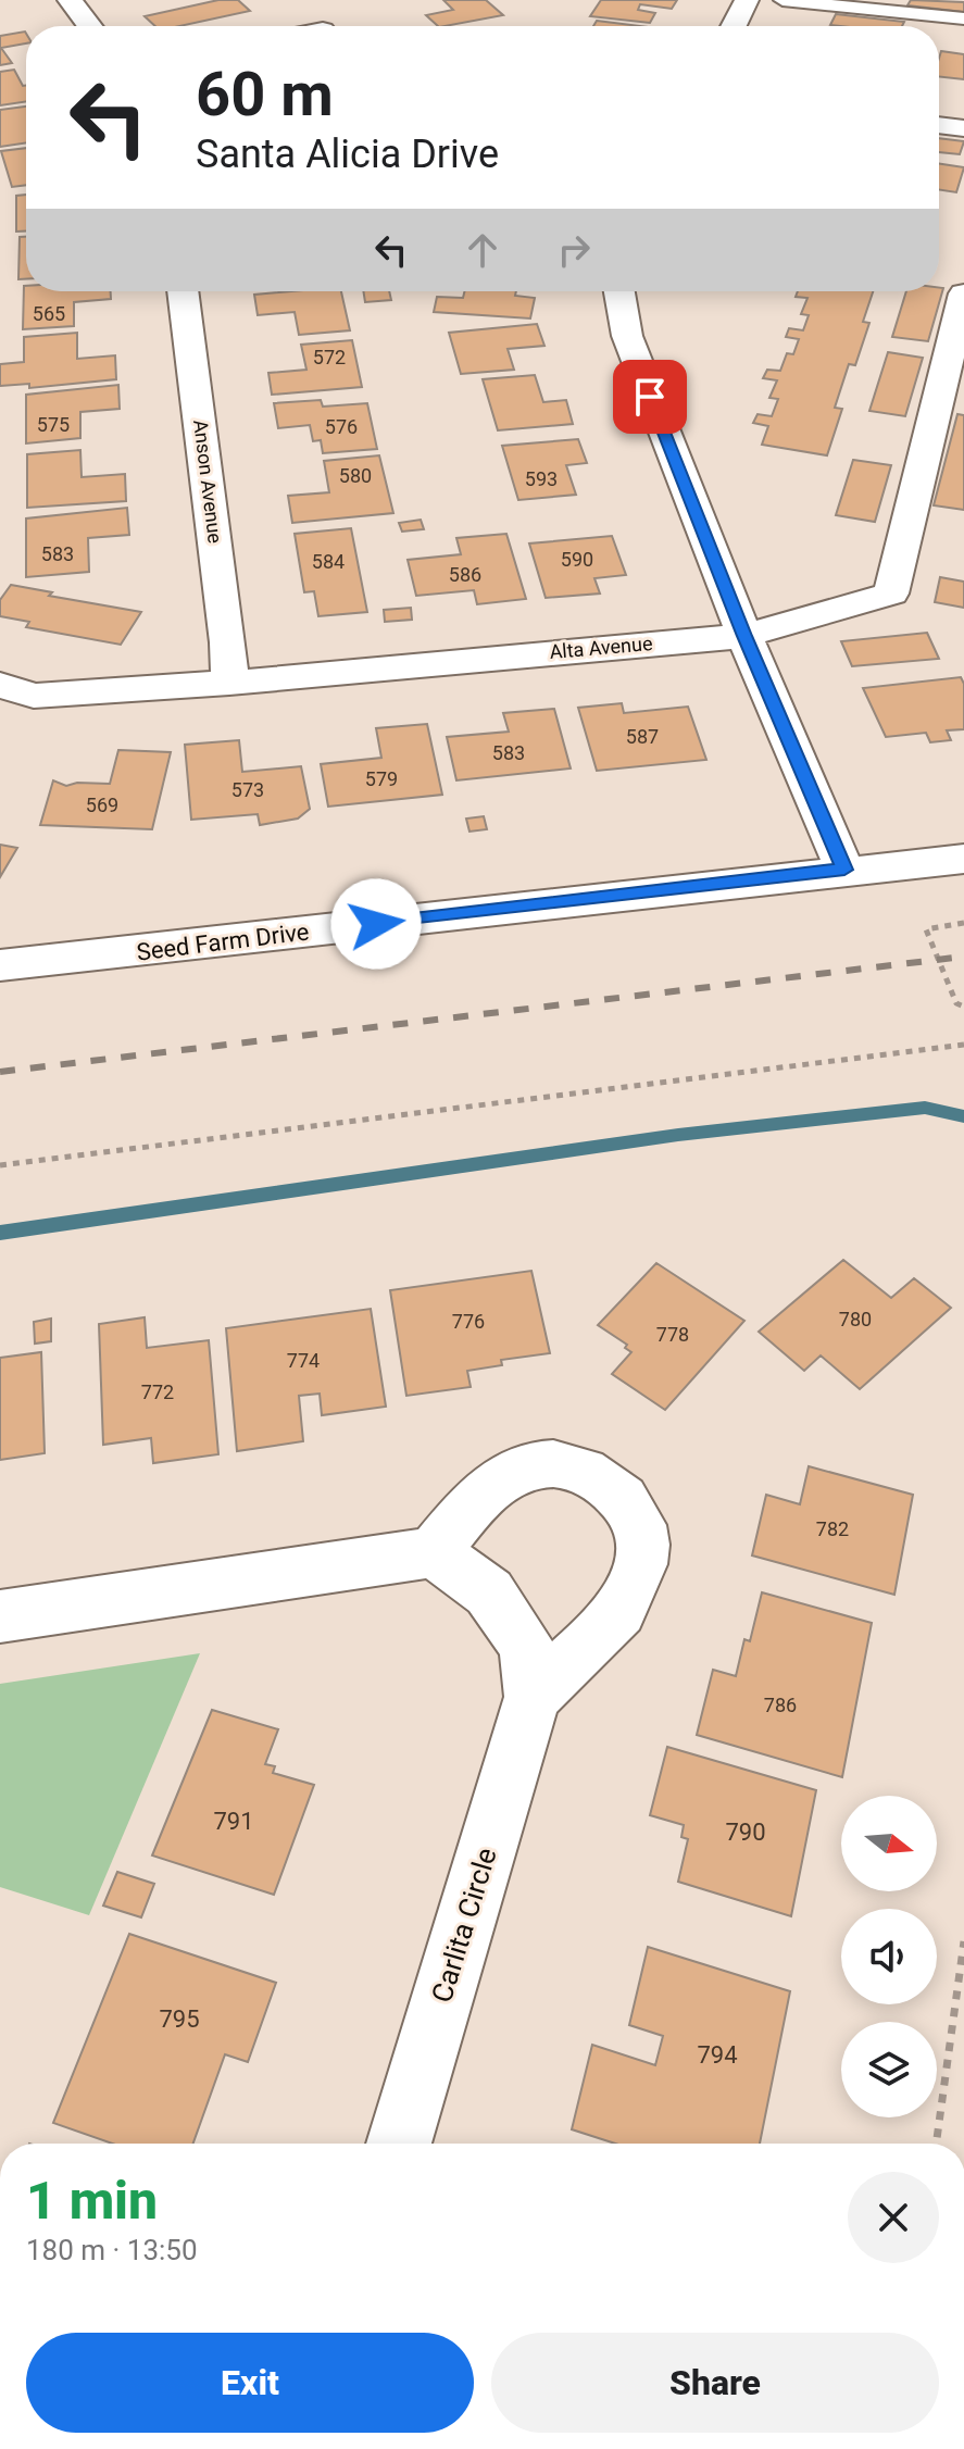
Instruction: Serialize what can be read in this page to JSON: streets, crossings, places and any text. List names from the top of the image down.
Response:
{
  "streets": {
    "street": [
      "Anson Avenue",
      "Alta Avenue",
      "Seed Farm Drive",
      "Carlita Circle"
    ]
  },
  "crossings": [
    ["Anson Avenue", "Alta Avenue"]
  ],
  "house_numbers": [
    "565",
    "572",
    "575",
    "576",
    "580",
    "593",
    "583",
    "590",
    "584",
    "586",
    "587",
    "583",
    "579",
    "573",
    "569",
    "780",
    "776",
    "778",
    "774",
    "772",
    "782",
    "786",
    "791",
    "790",
    "795",
    "794"
  ],
  "north": "right",
  "page": {
    "turn": ["60 m", "Santa Alicia Drive"],
    "heading": ["1 min", "180 m · 13:50"],
    "buttons": ["Exit", "Share"]
  }
}
